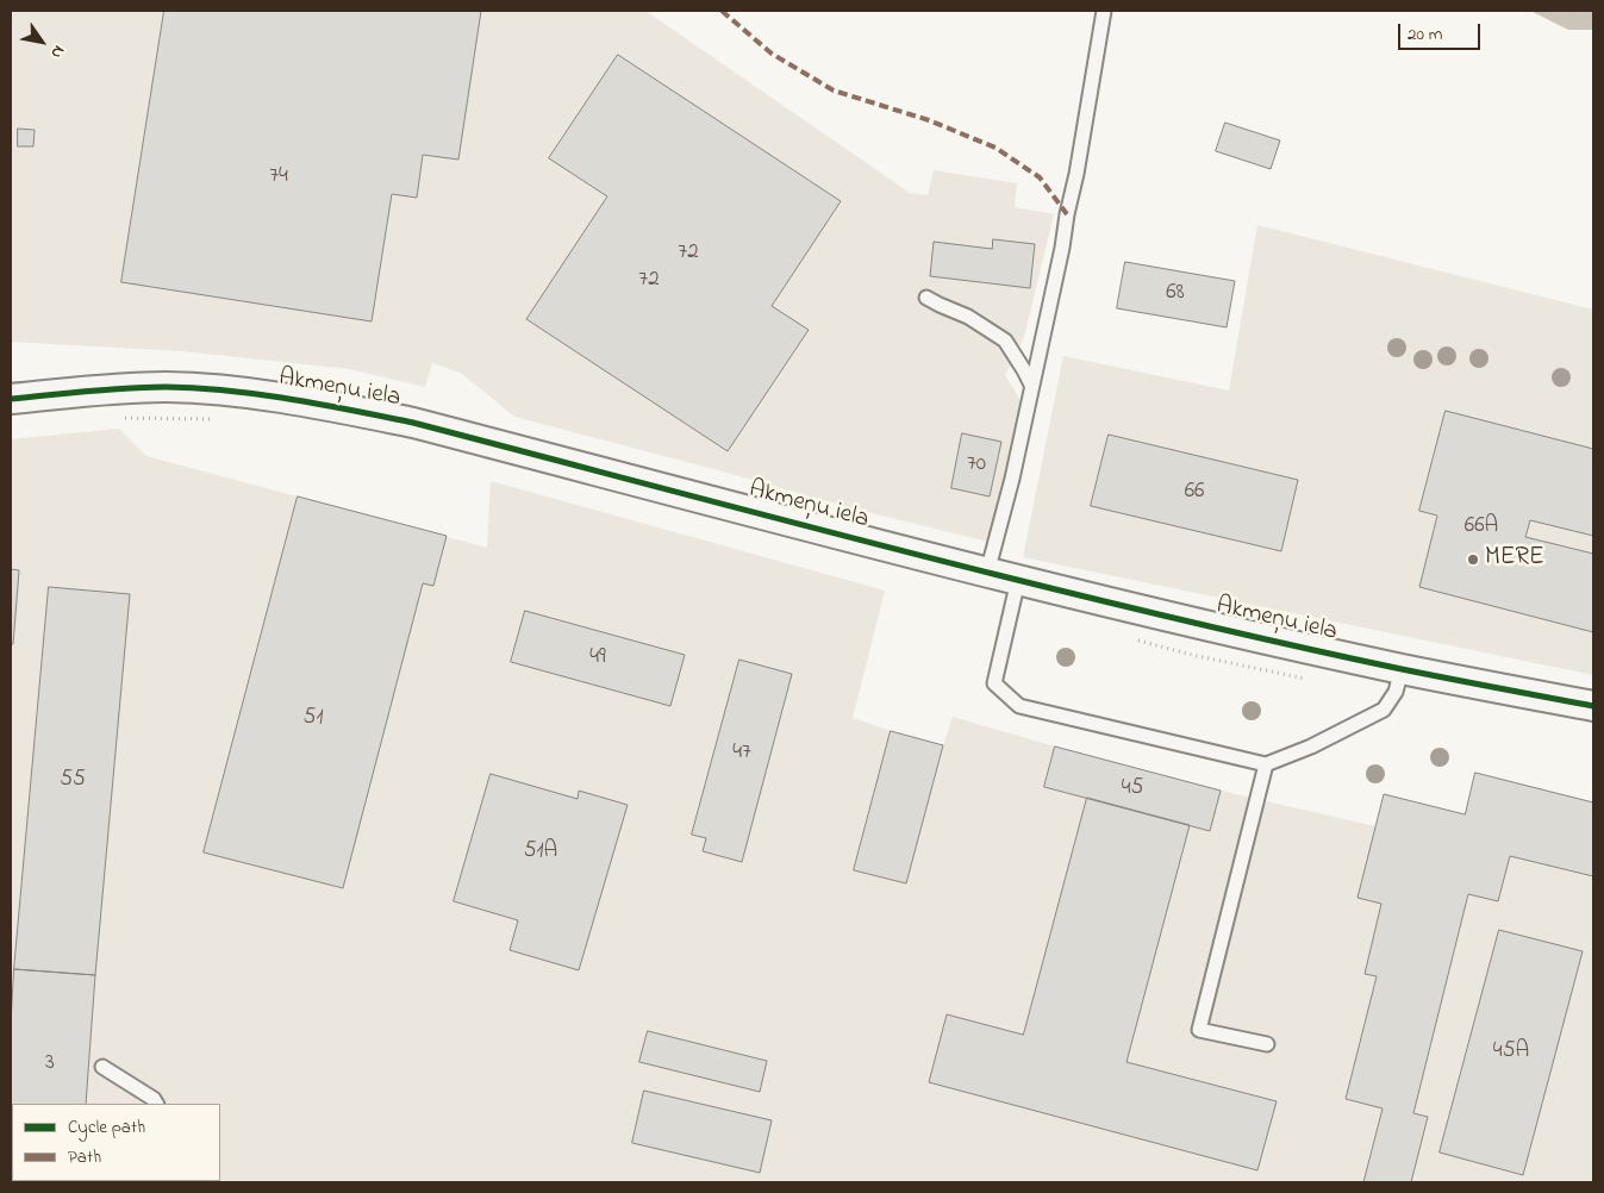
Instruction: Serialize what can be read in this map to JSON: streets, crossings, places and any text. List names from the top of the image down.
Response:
{
  "streets": {
    "street": ["Akmeņu iela"]
  },
  "places": ["MERE"],
  "house_numbers": [
    "74",
    "72",
    "72",
    "68",
    "70",
    "66",
    "66A",
    "49",
    "51",
    "47",
    "55",
    "45",
    "51A",
    "45A",
    "3"
  ],
  "legend": ["Cycle path", "Path"],
  "scale_bar": "20 m",
  "north": "bottom right"
}
